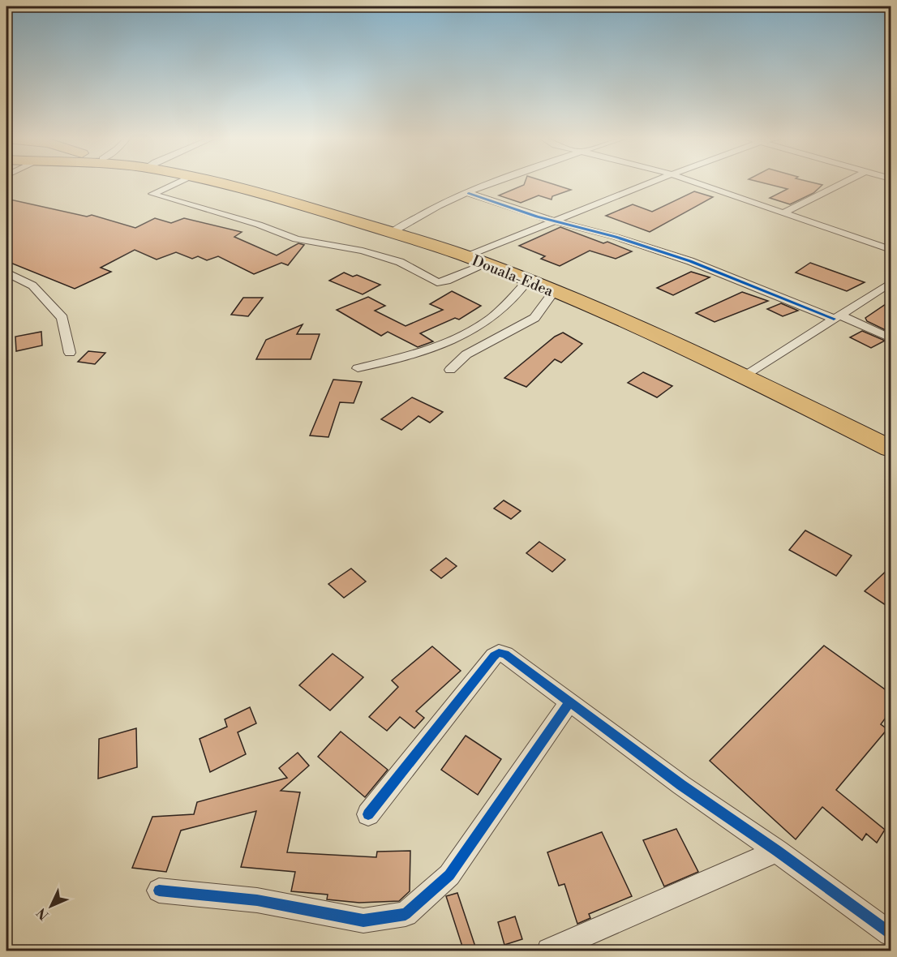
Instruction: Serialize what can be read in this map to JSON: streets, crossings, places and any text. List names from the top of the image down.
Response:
{
  "streets": {
    "highway": ["Douala-Edea"]
  },
  "north": "bottom left"
}
